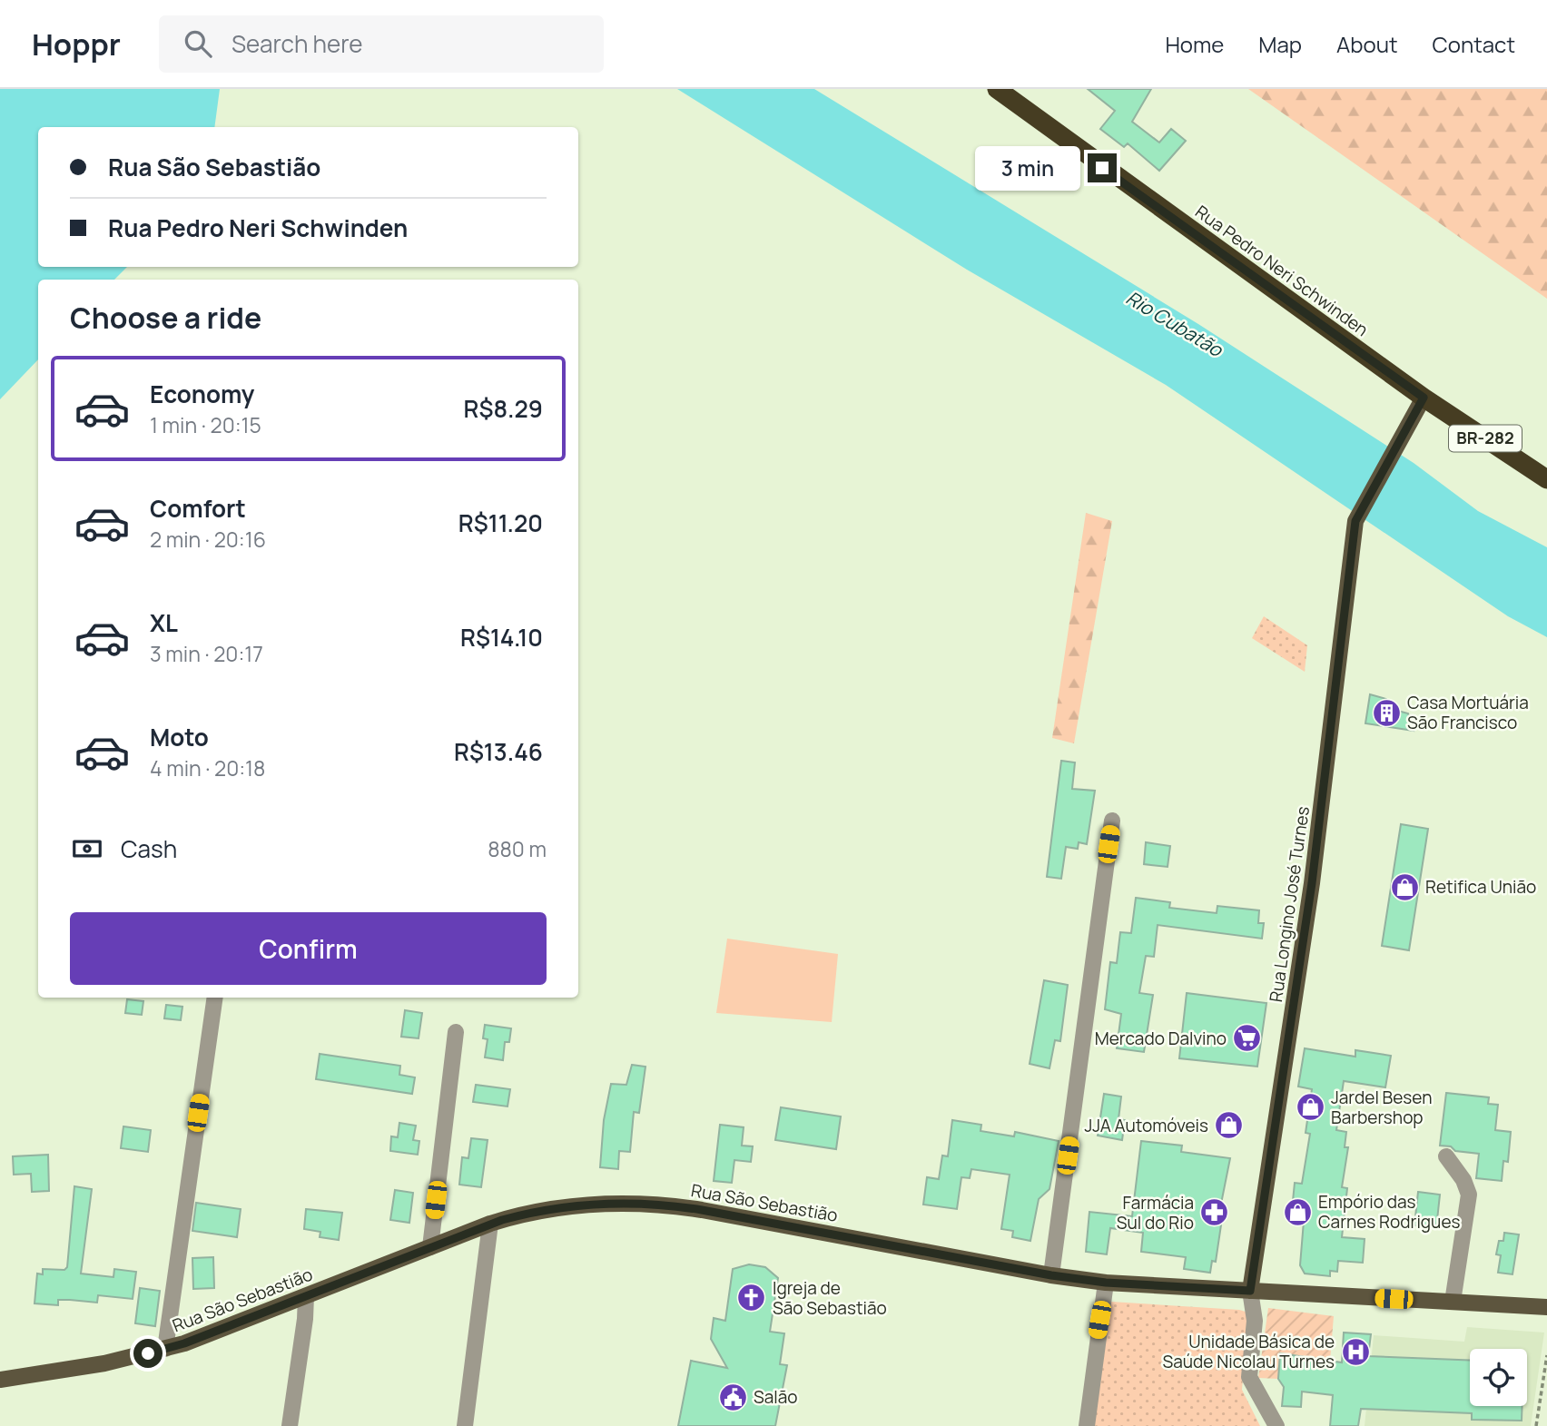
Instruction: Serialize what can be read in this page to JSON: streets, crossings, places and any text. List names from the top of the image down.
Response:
{
  "streets": {
    "highway": ["Rua Pedro Neri Schwinden", "BR-282"],
    "main road": ["Rua Longino José Turnes", "Rua São Sebastião"]
  },
  "crossings": [
    ["Rua Pedro Neri Schwinden", "Rua Longino José Turnes"],
    ["Rua Longino José Turnes", "Rua São Sebastião"]
  ],
  "water": ["Rio Cubatão"],
  "places": {
    "building": ["Casa Mortuária São Francisco"],
    "shop": [
      "Retifica União",
      "Jardel Besen Barbershop",
      "JJA Automóveis",
      "Empório das Carnes Rodrigues"
    ],
    "supermarket": ["Mercado Dalvino"],
    "pharmacy": ["Farmácia Sul do Rio"],
    "church": ["Igreja de São Sebastião"],
    "hospital": ["Unidade Básica de Saúde Nicolau Turnes"],
    "public building": ["Salão"]
  },
  "page": {
    "header": "Hoppr",
    "search": "Search here",
    "nav": [
      "Home",
      "Map",
      "About",
      "Contact"
    ],
    "banner": ["Rua São Sebastião", "Rua Pedro Neri Schwinden"],
    "bubble": "3 min",
    "heading": "Choose a ride",
    "list": [
      {
        "name": "Economy",
        "note": "1 min · 20:15",
        "value": "R$8.29"
      },
      {
        "name": "Comfort",
        "note": "2 min · 20:16",
        "value": "R$11.20"
      },
      {
        "name": "XL",
        "note": "3 min · 20:17",
        "value": "R$14.10"
      },
      {
        "name": "Moto",
        "note": "4 min · 20:18",
        "value": "R$13.46"
      }
    ],
    "pay": ["Cash", "880 m"],
    "buttons": "Confirm"
  }
}
